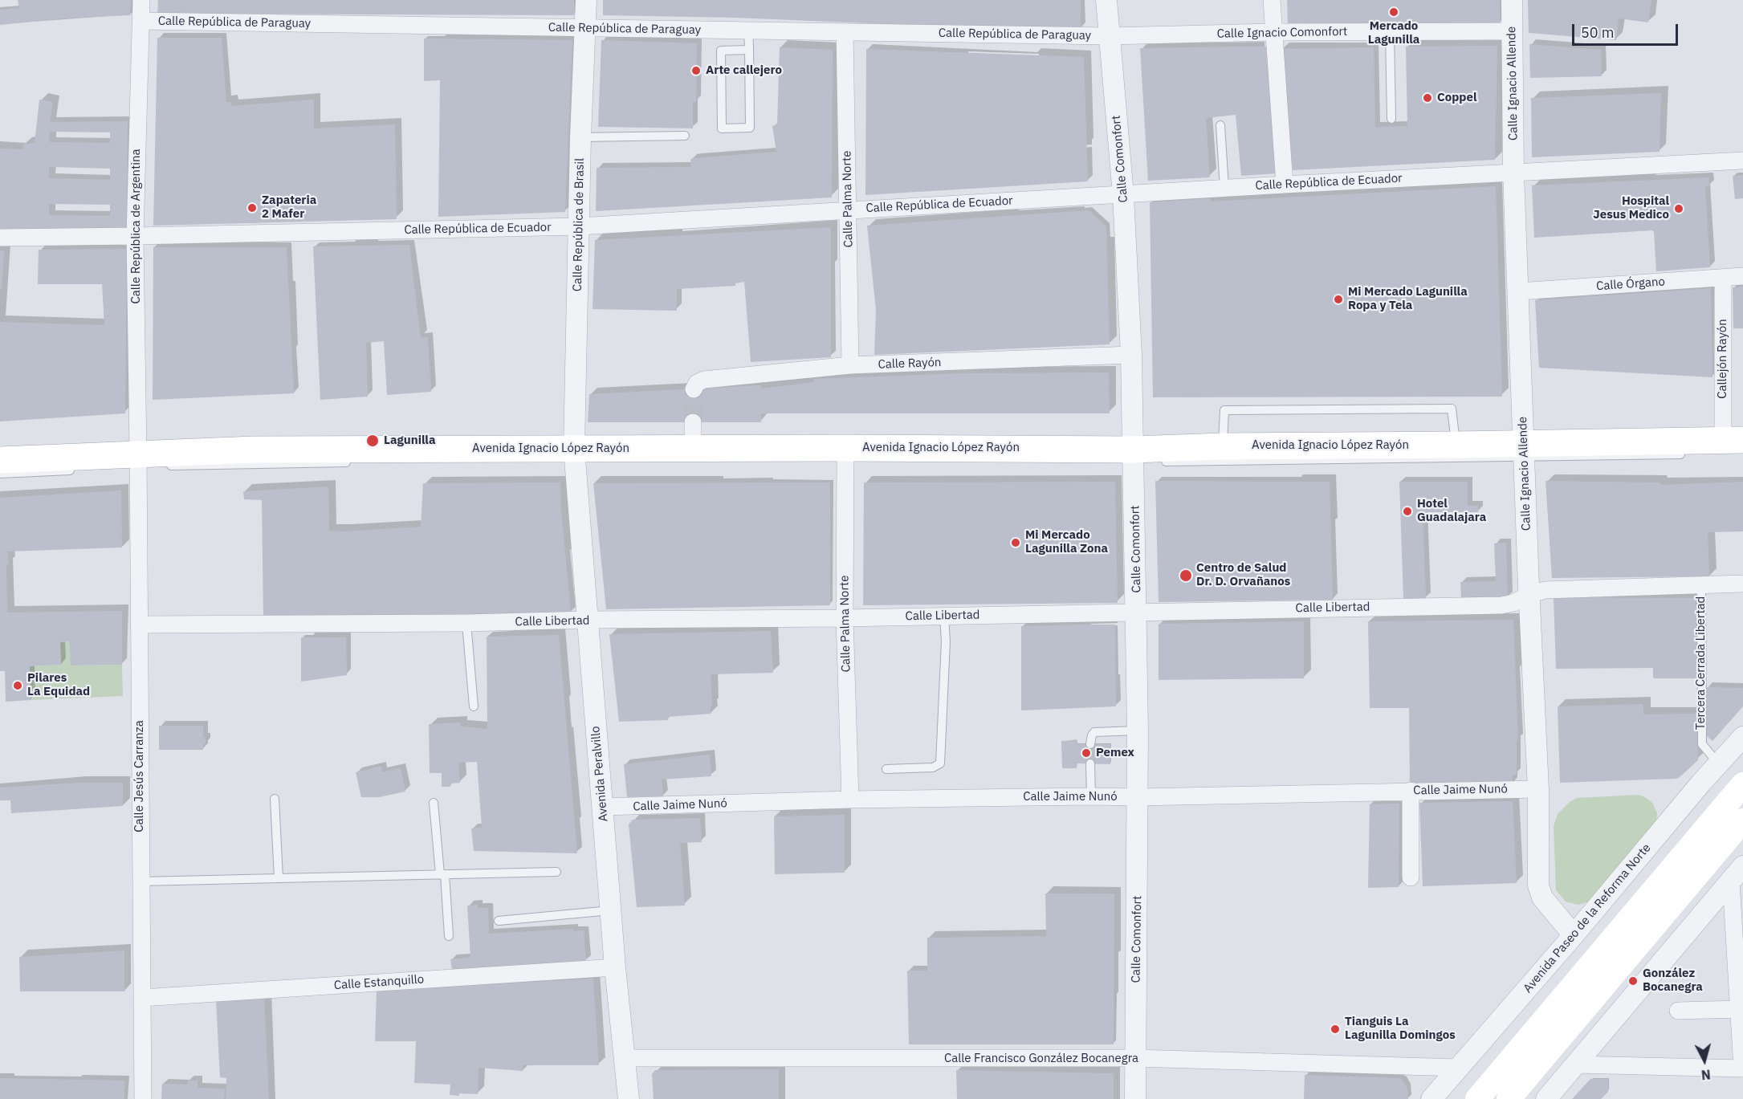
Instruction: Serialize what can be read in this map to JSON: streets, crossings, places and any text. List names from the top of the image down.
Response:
{
  "streets": {
    "main road": ["Avenida Ignacio López Rayón"],
    "street": [
      "Calle República de Paraguay",
      "Calle Ignacio Comonfort",
      "Calle Ignacio Allende",
      "Calle Comonfort",
      "Calle República de Ecuador",
      "Calle Palma Norte",
      "Calle República de Brasil",
      "Calle República de Argentina",
      "Calle Órgano",
      "Callejón Rayón",
      "Calle Rayón",
      "Calle Libertad",
      "Avenida Peralvillo",
      "Calle Jesús Carranza",
      "Calle Jaime Nunó",
      "Avenida Paseo de la Reforma Norte",
      "Calle Estanquillo",
      "Calle Francisco González Bocanegra"
    ],
    "lane": ["Tercera Cerrada Libertad"]
  },
  "crossings": [
    ["Calle República de Paraguay", "Calle Ignacio Comonfort"],
    ["Calle República de Paraguay", "Calle Comonfort"],
    ["Calle República de Paraguay", "Calle Palma Norte"],
    ["Calle República de Paraguay", "Calle República de Brasil"],
    ["Calle República de Paraguay", "Calle República de Argentina"],
    ["Calle Ignacio Comonfort", "Calle Ignacio Allende"],
    ["Calle Ignacio Comonfort", "Calle Comonfort"],
    ["Calle Ignacio Allende", "Calle República de Ecuador"],
    ["Calle Ignacio Allende", "Calle Órgano"],
    ["Calle Ignacio Allende", "Avenida Ignacio López Rayón"],
    ["Calle Ignacio Allende", "Calle Libertad"],
    ["Calle Ignacio Allende", "Calle Jaime Nunó"],
    ["Calle Ignacio Allende", "Avenida Paseo de la Reforma Norte"],
    ["Calle Comonfort", "Calle República de Ecuador"],
    ["Calle Comonfort", "Calle Rayón"],
    ["Calle Comonfort", "Avenida Ignacio López Rayón"],
    ["Calle Comonfort", "Calle Libertad"],
    ["Calle Comonfort", "Calle Jaime Nunó"],
    ["Calle Comonfort", "Calle Francisco González Bocanegra"],
    ["Calle República de Ecuador", "Calle Palma Norte"],
    ["Calle República de Ecuador", "Calle República de Brasil"],
    ["Calle República de Ecuador", "Calle República de Argentina"],
    ["Calle Palma Norte", "Calle Rayón"],
    ["Calle Palma Norte", "Avenida Ignacio López Rayón"],
    ["Calle Palma Norte", "Calle Libertad"],
    ["Calle Palma Norte", "Calle Jaime Nunó"],
    ["Calle República de Brasil", "Avenida Ignacio López Rayón"],
    ["Calle República de Brasil", "Avenida Peralvillo"],
    ["Calle República de Argentina", "Avenida Ignacio López Rayón"],
    ["Calle República de Argentina", "Calle Jesús Carranza"],
    ["Calle Órgano", "Callejón Rayón"],
    ["Callejón Rayón", "Avenida Ignacio López Rayón"],
    ["Avenida Ignacio López Rayón", "Avenida Peralvillo"],
    ["Avenida Ignacio López Rayón", "Calle Jesús Carranza"],
    ["Calle Libertad", "Tercera Cerrada Libertad"],
    ["Calle Libertad", "Avenida Peralvillo"],
    ["Calle Libertad", "Calle Jesús Carranza"],
    ["Tercera Cerrada Libertad", "Avenida Paseo de la Reforma Norte"],
    ["Avenida Peralvillo", "Calle Jaime Nunó"],
    ["Avenida Peralvillo", "Calle Estanquillo"],
    ["Avenida Peralvillo", "Calle Francisco González Bocanegra"],
    ["Calle Jesús Carranza", "Calle Estanquillo"],
    ["Avenida Paseo de la Reforma Norte", "Calle Francisco González Bocanegra"]
  ],
  "places": [
    "Mercado Lagunilla",
    "Arte callejero",
    "Coppel",
    "Zapateria 2 Mafer",
    "Hospital Jesus Medico",
    "Mi Mercado Lagunilla Ropa y Tela",
    "Lagunilla",
    "Hotel Guadalajara",
    "Mi Mercado Lagunilla Zona",
    "Centro de Salud Dr. D. Orvañanos",
    "Pilares La Equidad",
    "Pemex",
    "González Bocanegra",
    "Tianguis La Lagunilla Domingos"
  ],
  "scale_bar": "50 m",
  "north": "bottom"
}
